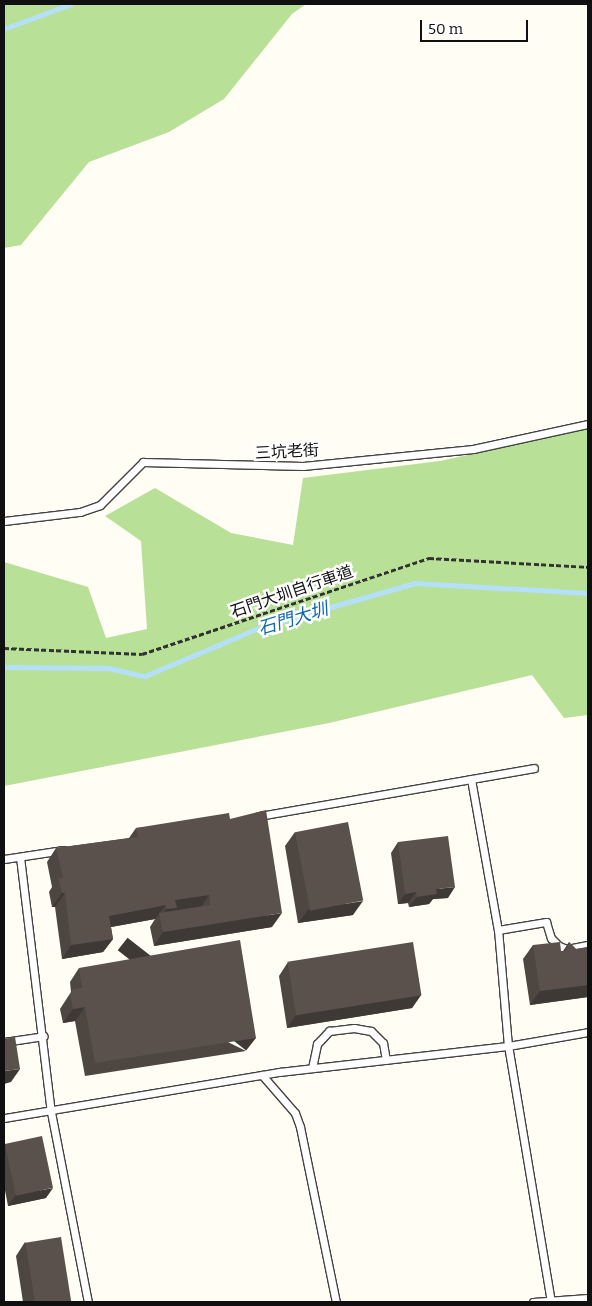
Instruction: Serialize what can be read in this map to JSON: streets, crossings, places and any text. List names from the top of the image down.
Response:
{
  "streets": {
    "lane": ["三坑老街"],
    "path": ["石門大圳自行車道"]
  },
  "water": ["石門大圳"],
  "scale_bar": "50 m"
}
